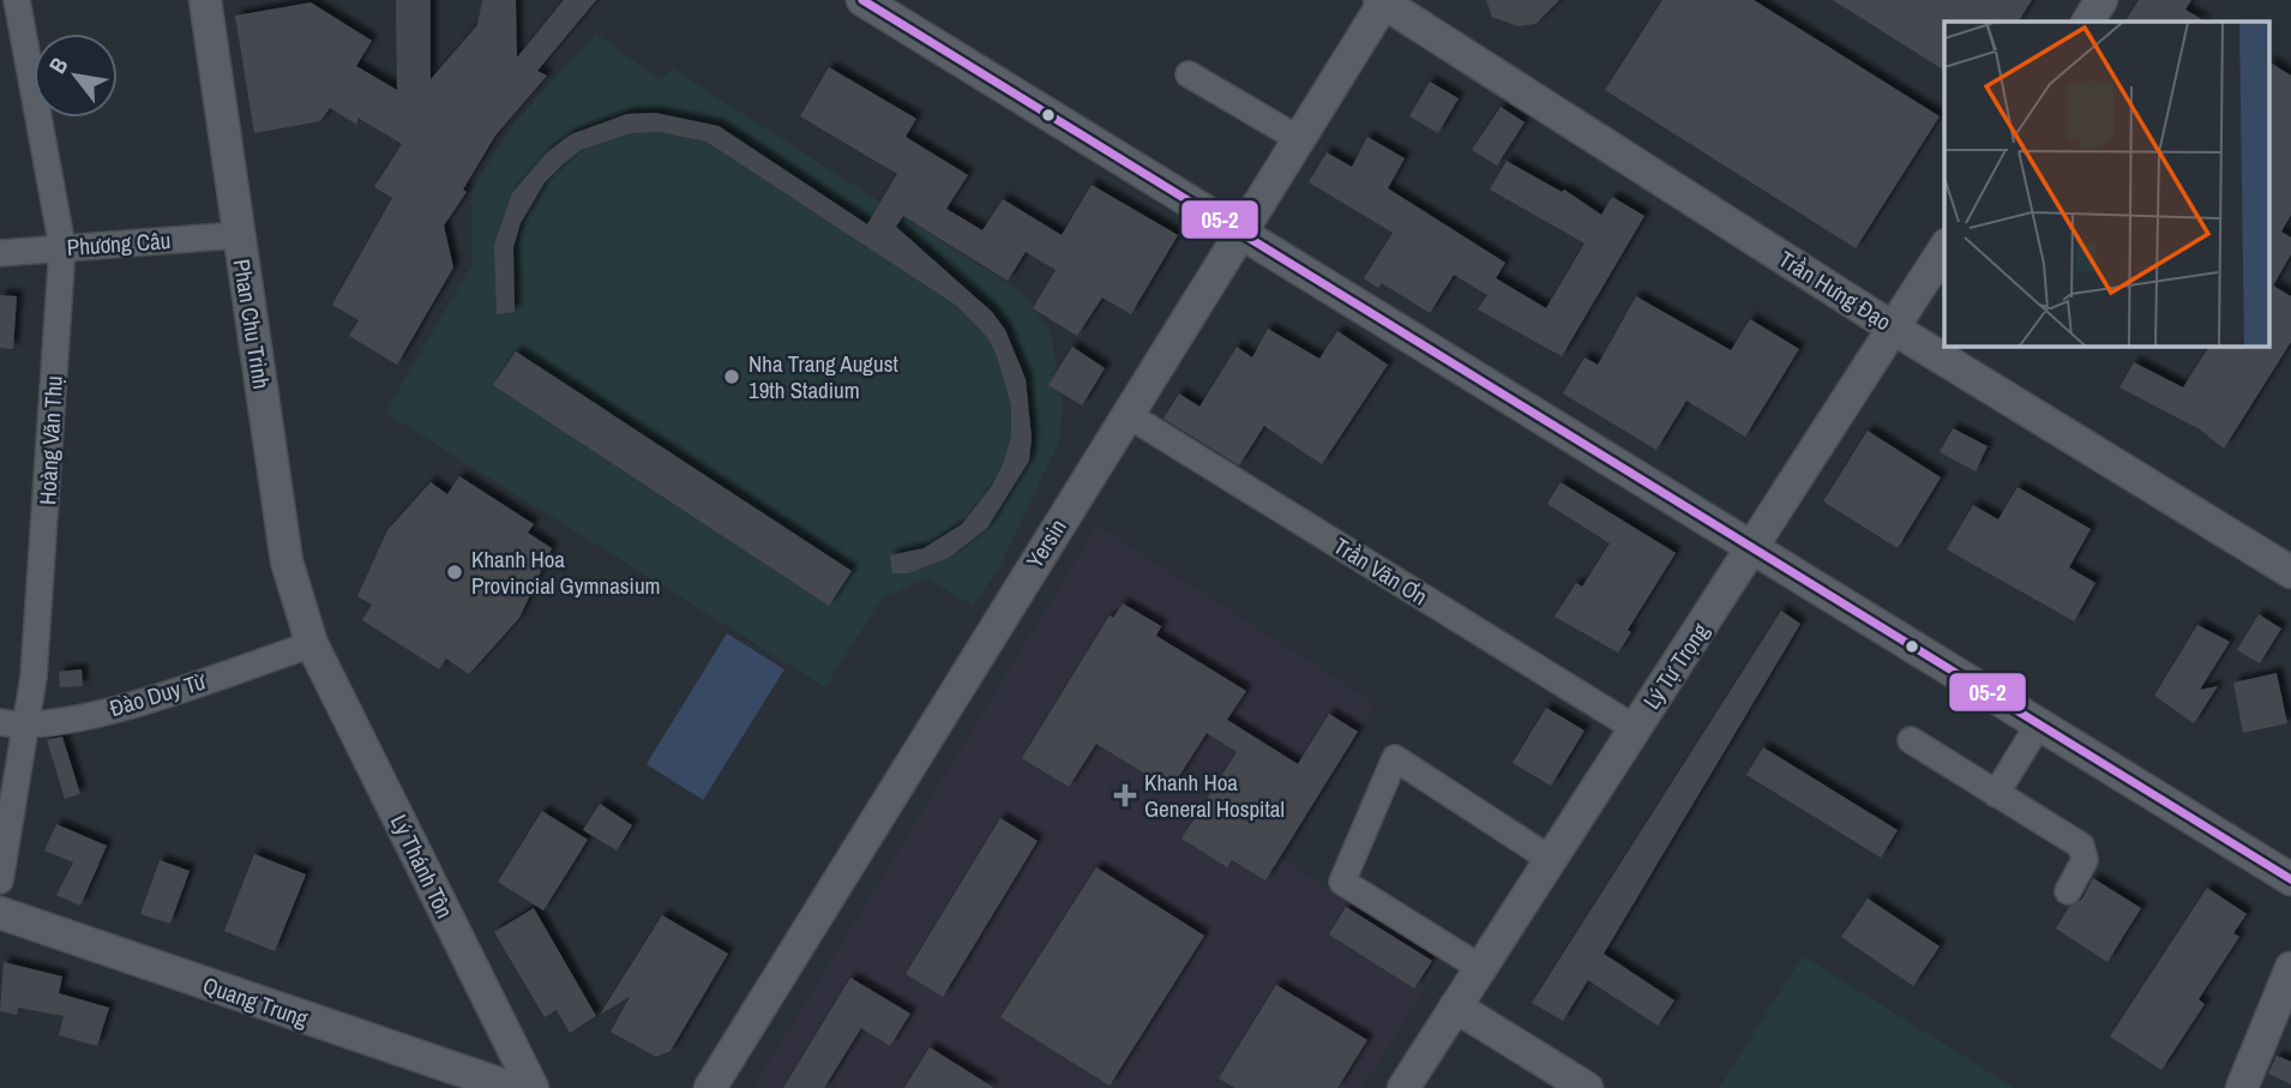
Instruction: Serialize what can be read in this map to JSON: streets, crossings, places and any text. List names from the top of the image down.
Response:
{
  "streets": {
    "street": [
      "Phương Câu",
      "Trần Hưng Đạo",
      "Phan Chu Trinh",
      "Hoàng Văn Thụ",
      "Yersin",
      "Trần Văn Ơn",
      "Lý Tự Trọng",
      "Đào Duy Từ",
      "Lý Thánh Tôn",
      "Quang Trung"
    ]
  },
  "crossings": [
    ["Phương Câu", "Phan Chu Trinh"],
    ["Phương Câu", "Hoàng Văn Thụ"],
    ["Trần Hưng Đạo", "Yersin"],
    ["Trần Hưng Đạo", "Lý Tự Trọng"],
    ["Phan Chu Trinh", "Đào Duy Từ"],
    ["Phan Chu Trinh", "Lý Thánh Tôn"],
    ["Hoàng Văn Thụ", "Đào Duy Từ"],
    ["Yersin", "Trần Văn Ơn"],
    ["Trần Văn Ơn", "Lý Tự Trọng"],
    ["Đào Duy Từ", "Lý Thánh Tôn"]
  ],
  "places": {
    "other": ["Nha Trang August 19th Stadium", "Khanh Hoa Provincial Gymnasium"],
    "health": ["Khanh Hoa General Hospital"]
  },
  "lines": ["transit line 05-2"],
  "north": "top left"
}
